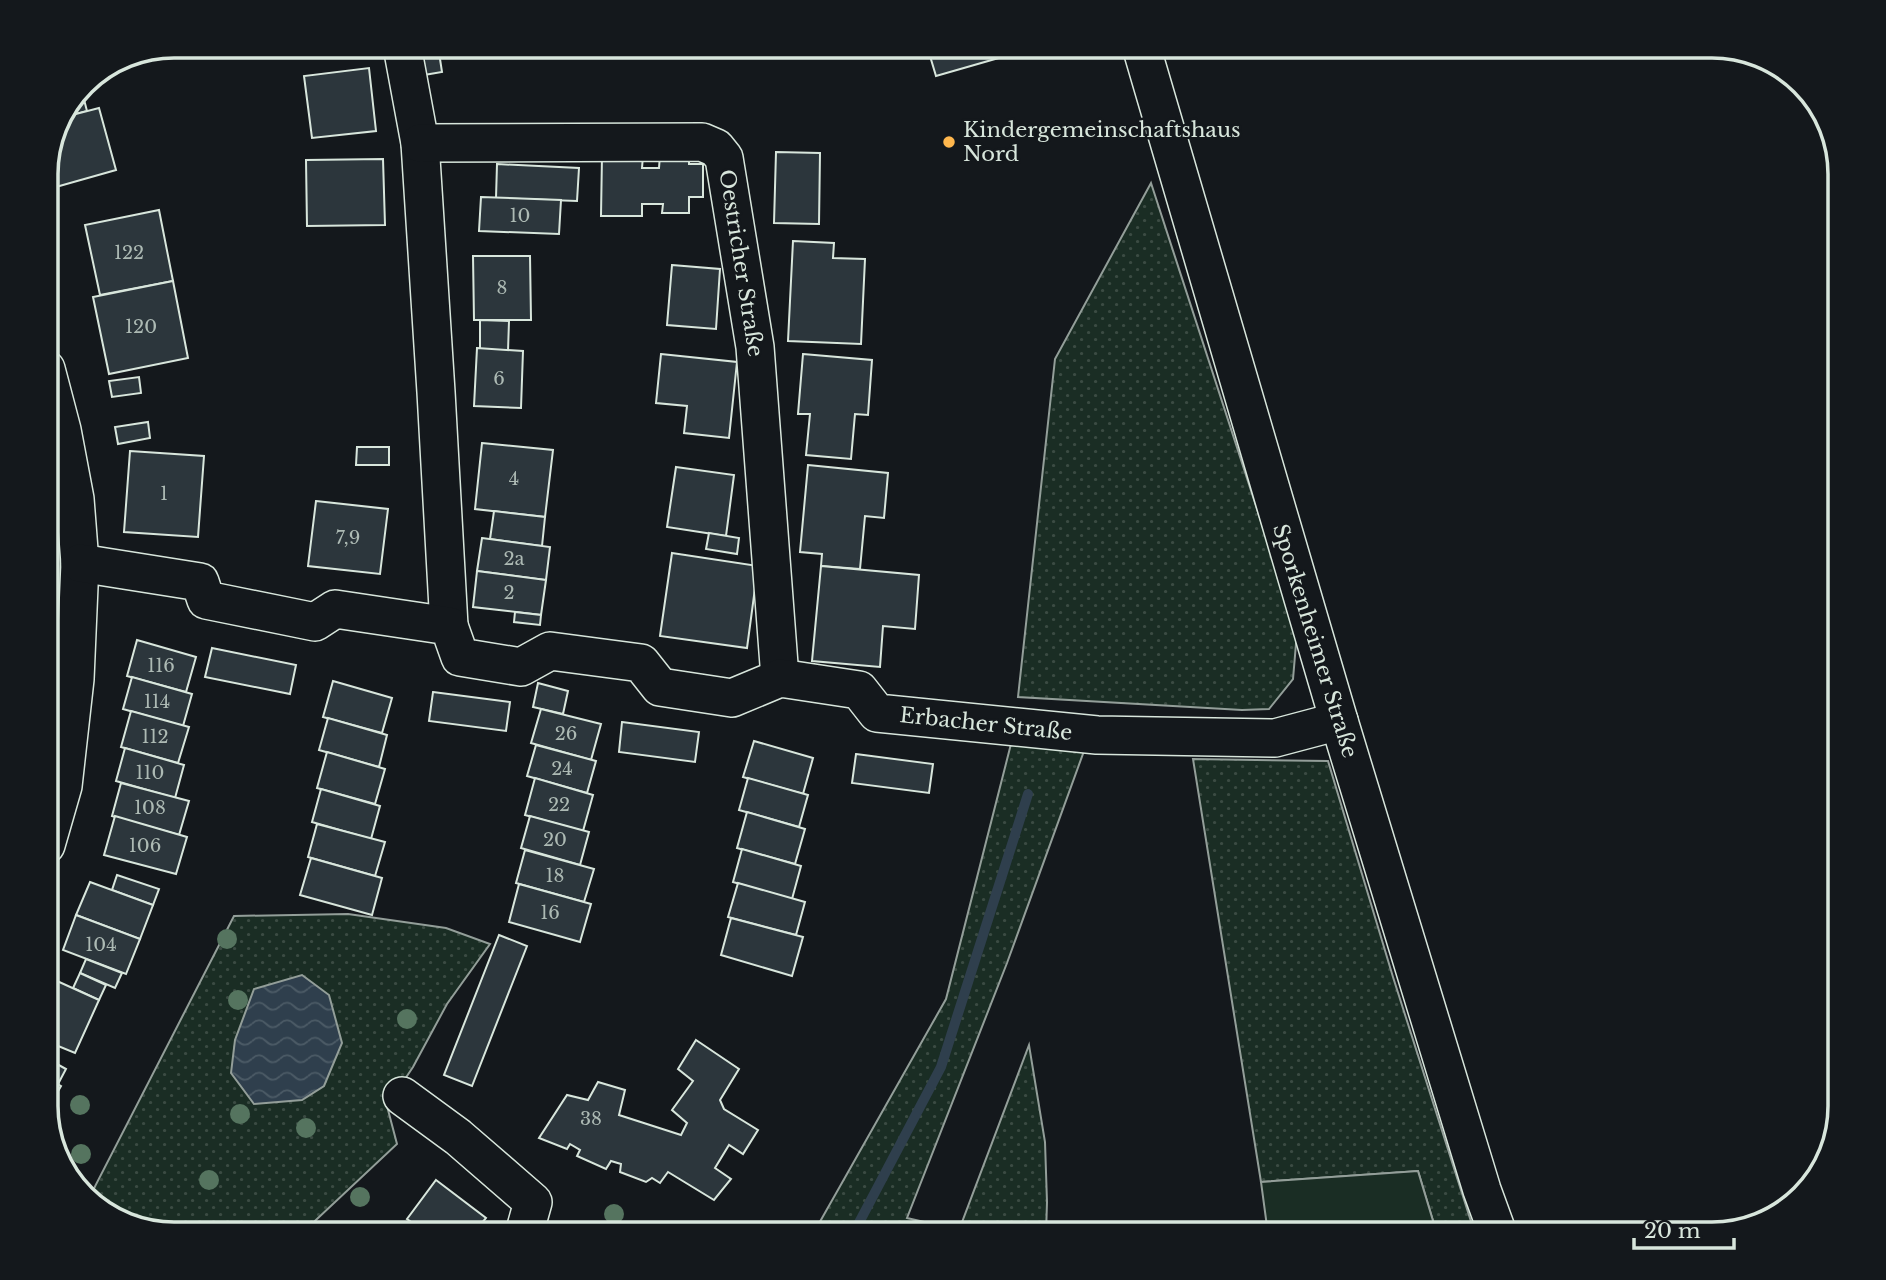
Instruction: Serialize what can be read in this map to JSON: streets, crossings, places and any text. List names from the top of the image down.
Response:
{
  "streets": {
    "street": ["Oestricher Straße", "Sporkenheimer Straße", "Erbacher Straße"]
  },
  "crossings": [
    ["Oestricher Straße", "Erbacher Straße"],
    ["Sporkenheimer Straße", "Erbacher Straße"]
  ],
  "places": ["Kindergemeinschaftshaus Nord"],
  "house_numbers": [
    "10",
    "122",
    "8",
    "120",
    "6",
    "4",
    "1",
    "7,9",
    "2a",
    "2",
    "116",
    "114",
    "26",
    "112",
    "24",
    "110",
    "22",
    "108",
    "20",
    "106",
    "18",
    "16",
    "104",
    "38"
  ],
  "scale_bar": "20 m"
}
